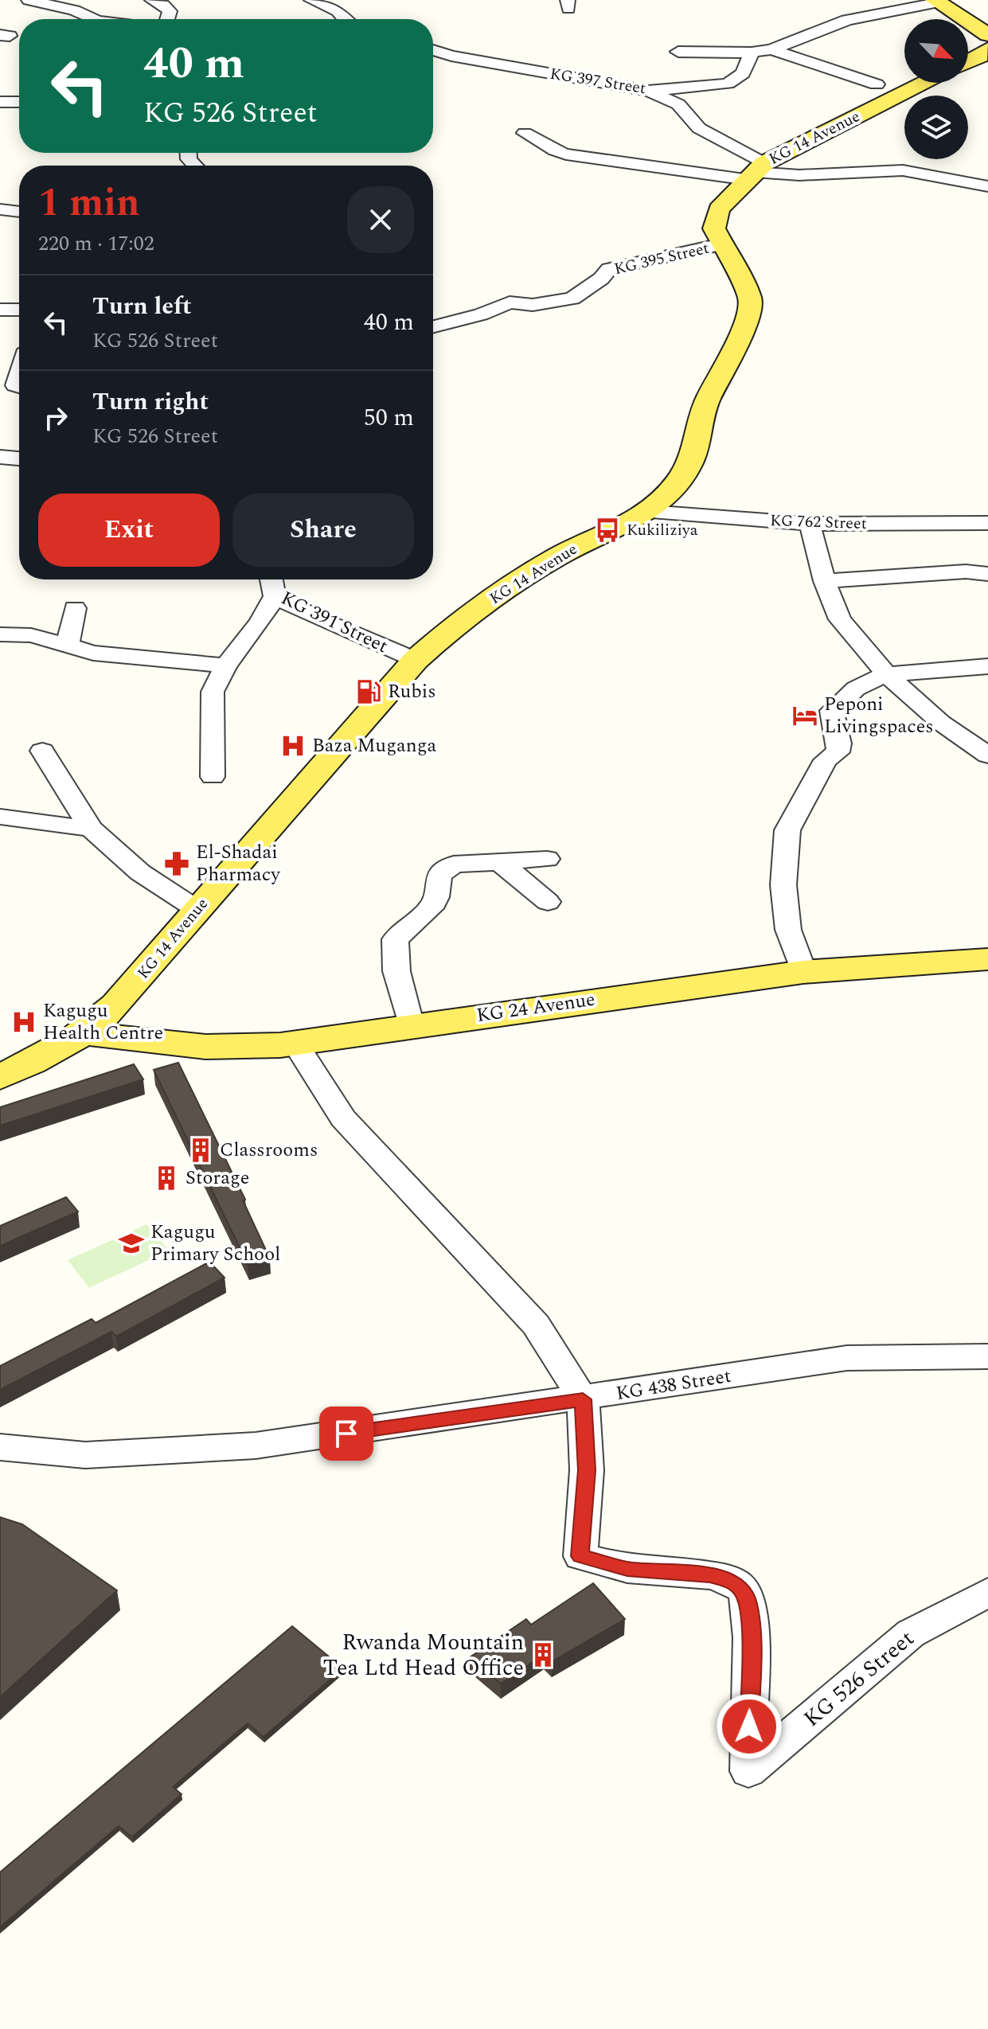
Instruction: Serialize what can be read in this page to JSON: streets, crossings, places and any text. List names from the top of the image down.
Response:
{
  "streets": {
    "main road": ["KG 14 Avenue", "KG 24 Avenue"],
    "street": [
      "KG 397 Street",
      "KG 395 Street",
      "KG 762 Street",
      "KG 391 Street",
      "KG 438 Street",
      "KG 526 Street"
    ]
  },
  "crossings": [
    ["KG 14 Avenue", "KG 395 Street"],
    ["KG 14 Avenue", "KG 762 Street"],
    ["KG 14 Avenue", "KG 391 Street"],
    ["KG 14 Avenue", "KG 24 Avenue"],
    ["KG 438 Street", "KG 526 Street"]
  ],
  "places": {
    "bus stop": ["Kukiliziya"],
    "fuel station": ["Rubis"],
    "hotel": ["Peponi Livingspaces"],
    "hospital": ["Baza Muganga", "Kagugu Health Centre"],
    "pharmacy": ["El-Shadai Pharmacy"],
    "building": ["Classrooms", "Storage", "Rwanda Mountain Tea Ltd Head Office"],
    "school or university": ["Kagugu Primary School"]
  },
  "north": "bottom right",
  "page": {
    "turn": ["40 m", "KG 526 Street"],
    "heading": ["1 min", "220 m · 17:02"],
    "list": [
      {
        "name": "Turn left",
        "note": "KG 526 Street",
        "value": "40 m"
      },
      {
        "name": "Turn right",
        "note": "KG 526 Street",
        "value": "50 m"
      }
    ],
    "buttons": ["Exit", "Share"]
  }
}
